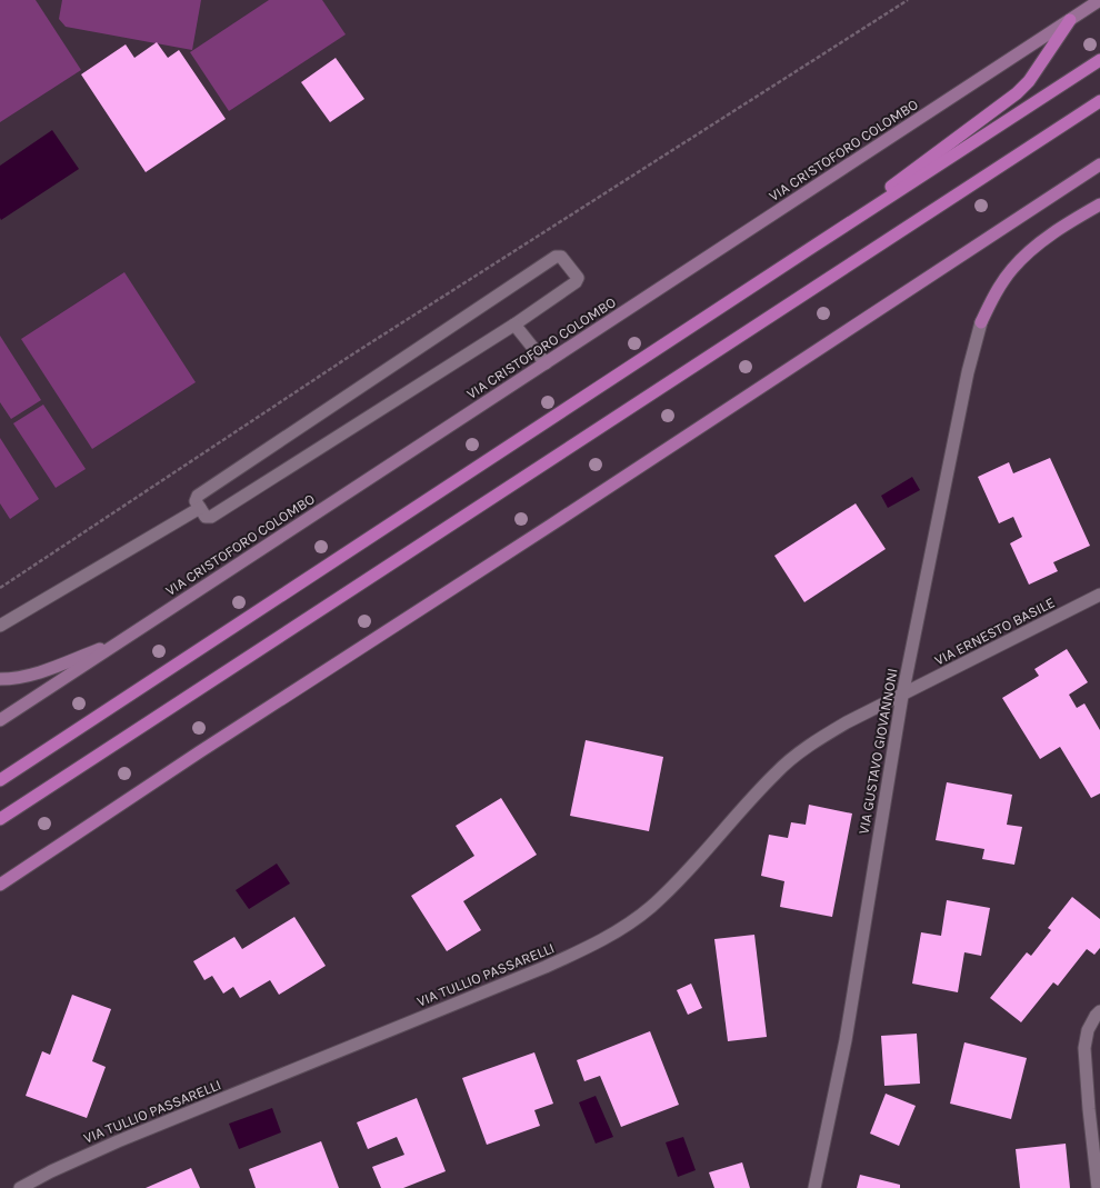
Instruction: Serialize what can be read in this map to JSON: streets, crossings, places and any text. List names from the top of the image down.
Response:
{
  "streets": {
    "main road": ["VIA CRISTOFORO COLOMBO"],
    "street": ["VIA ERNESTO BASILE", "VIA GUSTAVO GIOVANNONI", "VIA TULLIO PASSARELLI"]
  },
  "crossings": [
    ["VIA ERNESTO BASILE", "VIA GUSTAVO GIOVANNONI"],
    ["VIA ERNESTO BASILE", "VIA TULLIO PASSARELLI"],
    ["VIA GUSTAVO GIOVANNONI", "VIA TULLIO PASSARELLI"]
  ]
}
